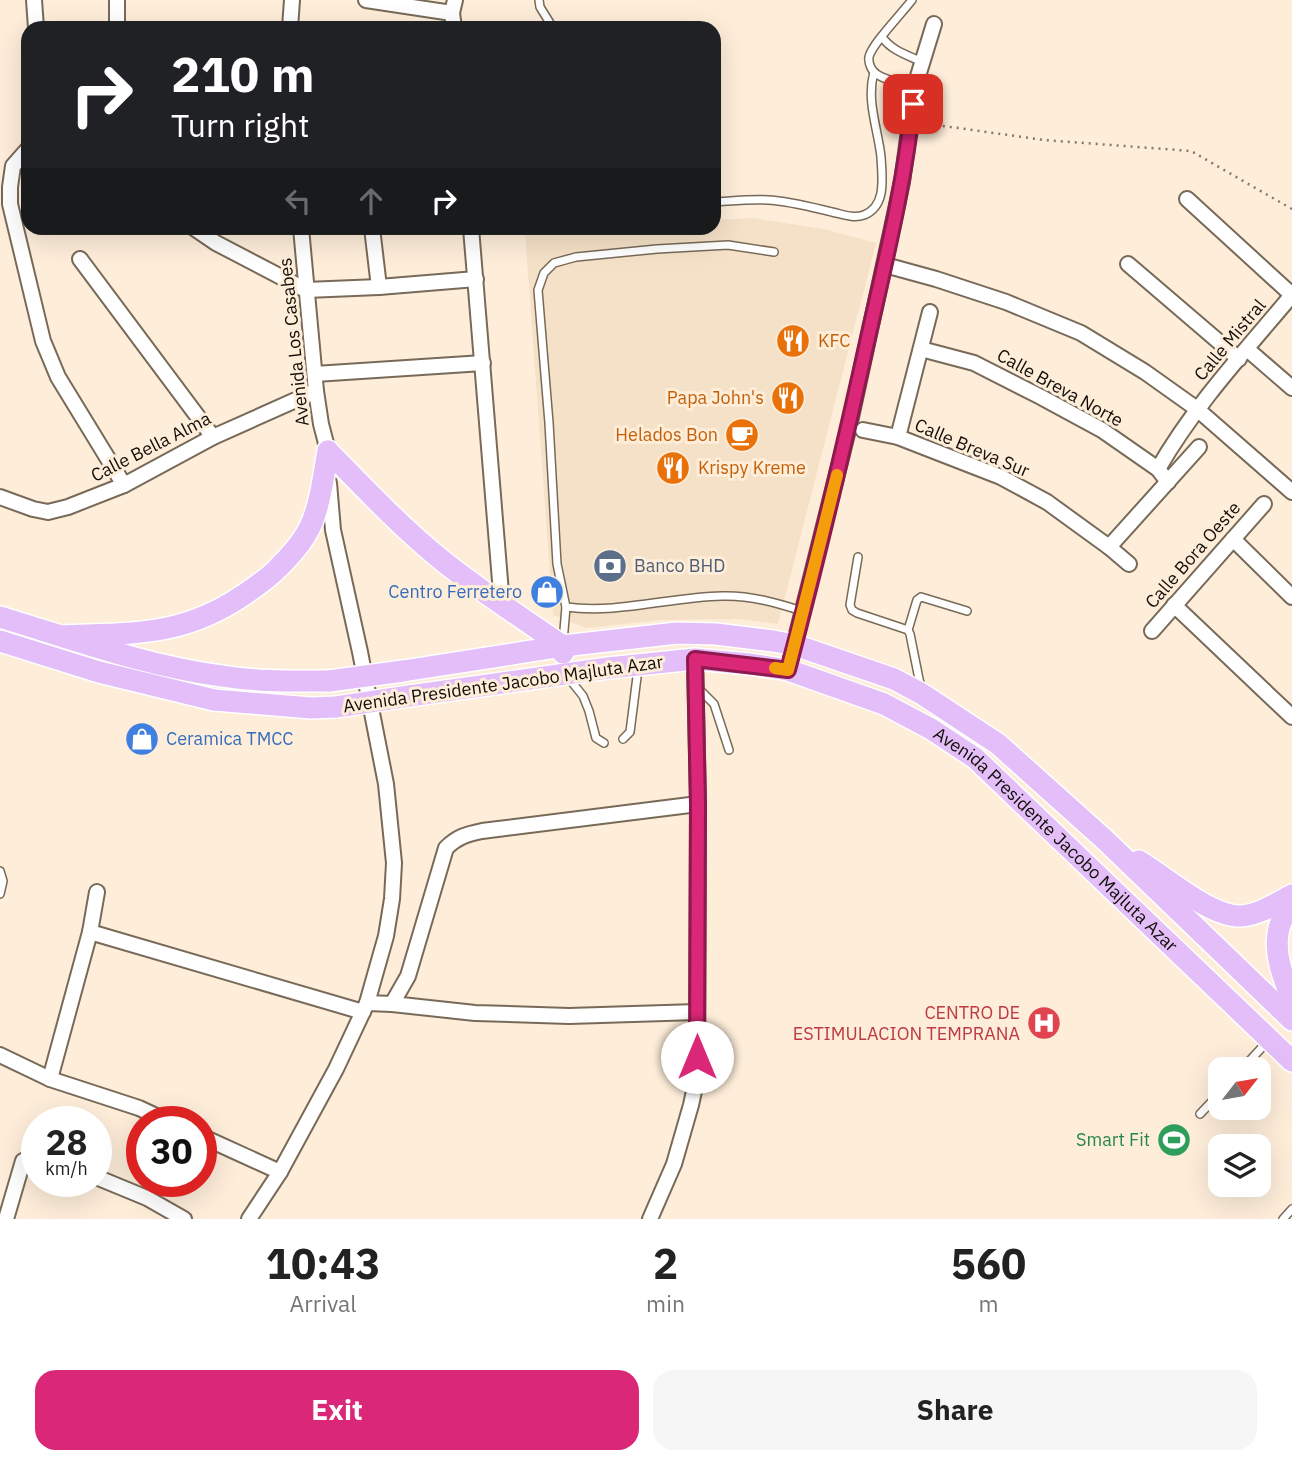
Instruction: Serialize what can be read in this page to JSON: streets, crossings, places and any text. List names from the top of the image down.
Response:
{
  "streets": {
    "main road": ["Avenida Presidente Jacobo Majluta Azar"],
    "street": [
      "Calle Mistral",
      "Avenida Los Casabes",
      "Calle Breva Norte",
      "Calle Bella Alma",
      "Calle Breva Sur",
      "Calle Bora Oeste"
    ]
  },
  "crossings": [
    ["Calle Mistral", "Calle Breva Norte"],
    ["Avenida Los Casabes", "Calle Bella Alma"]
  ],
  "places": {
    "restaurant": ["KFC", "Papa John's", "Krispy Kreme"],
    "cafe": ["Helados Bon"],
    "bank": ["Banco BHD"],
    "shop": ["Centro Ferretero", "Ceramica TMCC"],
    "hospital": ["CENTRO DE ESTIMULACION TEMPRANA"],
    "sports": ["Smart Fit"]
  },
  "north": "top right",
  "page": {
    "turn": ["210 m", "Turn right"],
    "speed": "28 km/h",
    "limit": "30",
    "eta": [
      "10:43",
      "Arrival",
      "2",
      "min",
      "560",
      "m"
    ],
    "buttons": ["Exit", "Share"]
  }
}
